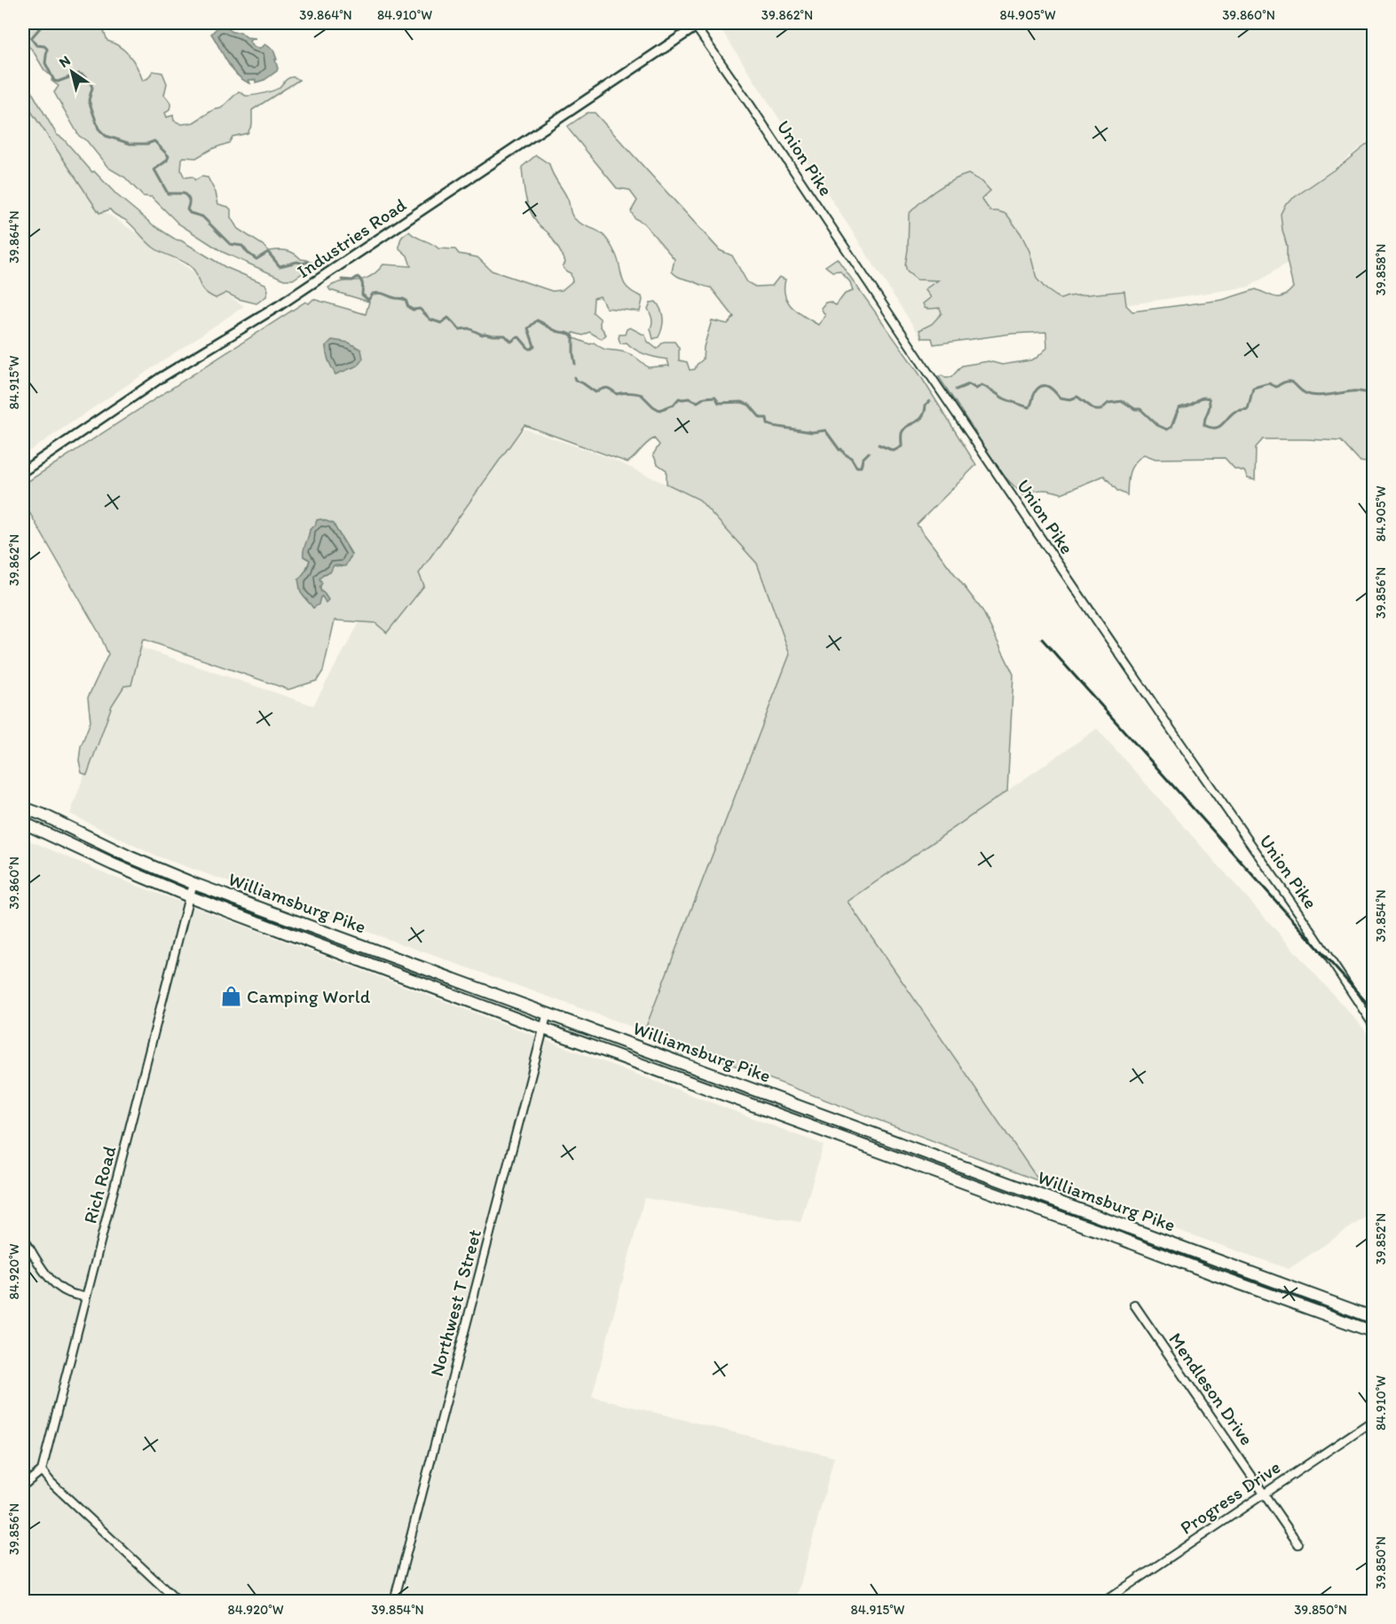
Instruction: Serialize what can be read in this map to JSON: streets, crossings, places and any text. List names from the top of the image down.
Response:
{
  "streets": {
    "main road": ["Williamsburg Pike"],
    "street": [
      "Union Pike",
      "Industries Road",
      "Rich Road",
      "Northwest T Street",
      "Mendleson Drive",
      "Progress Drive"
    ]
  },
  "crossings": [
    ["Union Pike", "Industries Road"],
    ["Williamsburg Pike", "Rich Road"],
    ["Williamsburg Pike", "Northwest T Street"],
    ["Mendleson Drive", "Progress Drive"]
  ],
  "places": {
    "shop": ["Camping World"]
  },
  "north": "top left",
  "coordinates": [
    "39.864°N",
    "84.910°W",
    "39.862°N",
    "84.905°W",
    "39.860°N",
    "39.858°N",
    "84.915°W",
    "39.856°N",
    "39.854°N",
    "39.852°N",
    "84.920°W",
    "39.850°N"
  ]
}
